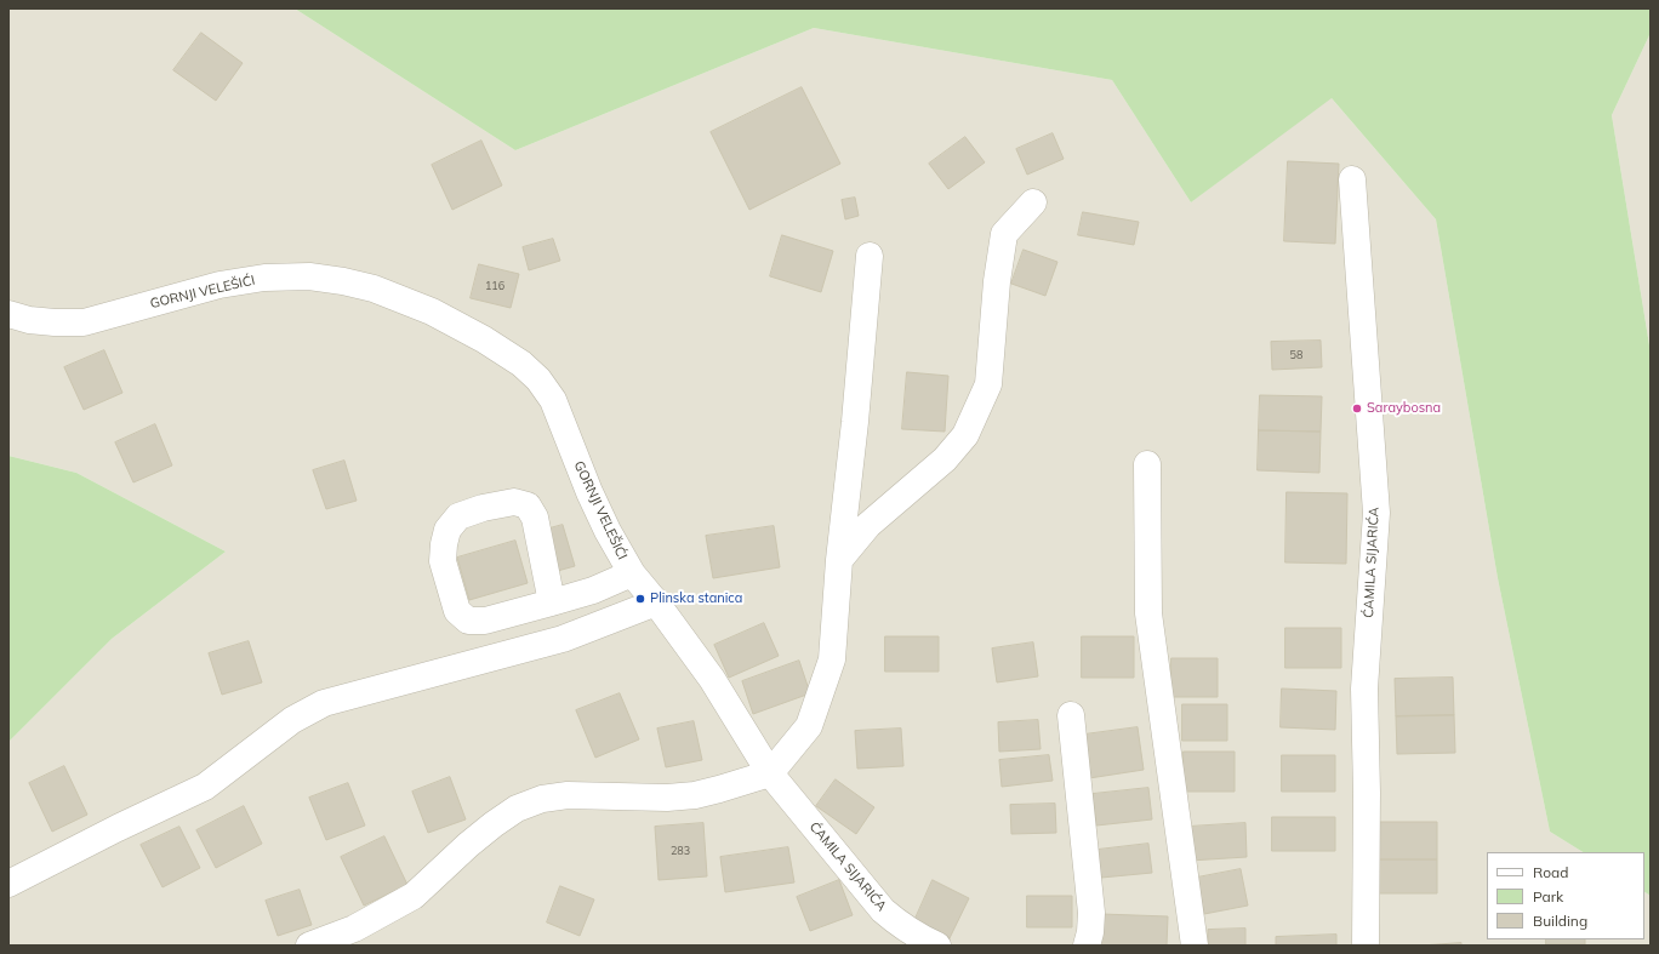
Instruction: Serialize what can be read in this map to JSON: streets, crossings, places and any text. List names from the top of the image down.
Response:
{
  "streets": {
    "street": ["GORNJI VELEŠIĆI", "ĆAMILA SIJARIĆA"]
  },
  "crossings": [
    ["GORNJI VELEŠIĆI", "ĆAMILA SIJARIĆA"]
  ],
  "places": ["Saraybosna", "Plinska stanica"],
  "house_numbers": ["116", "58", "283"],
  "legend": ["Road", "Park", "Building"]
}
